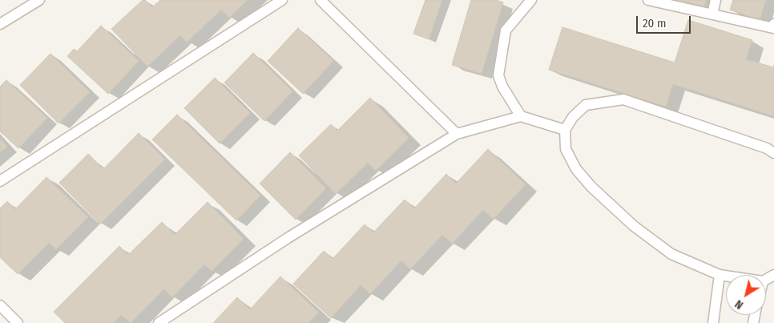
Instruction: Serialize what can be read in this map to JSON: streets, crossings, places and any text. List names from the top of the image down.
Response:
{
  "scale_bar": "20 m",
  "north": "bottom left"
}
